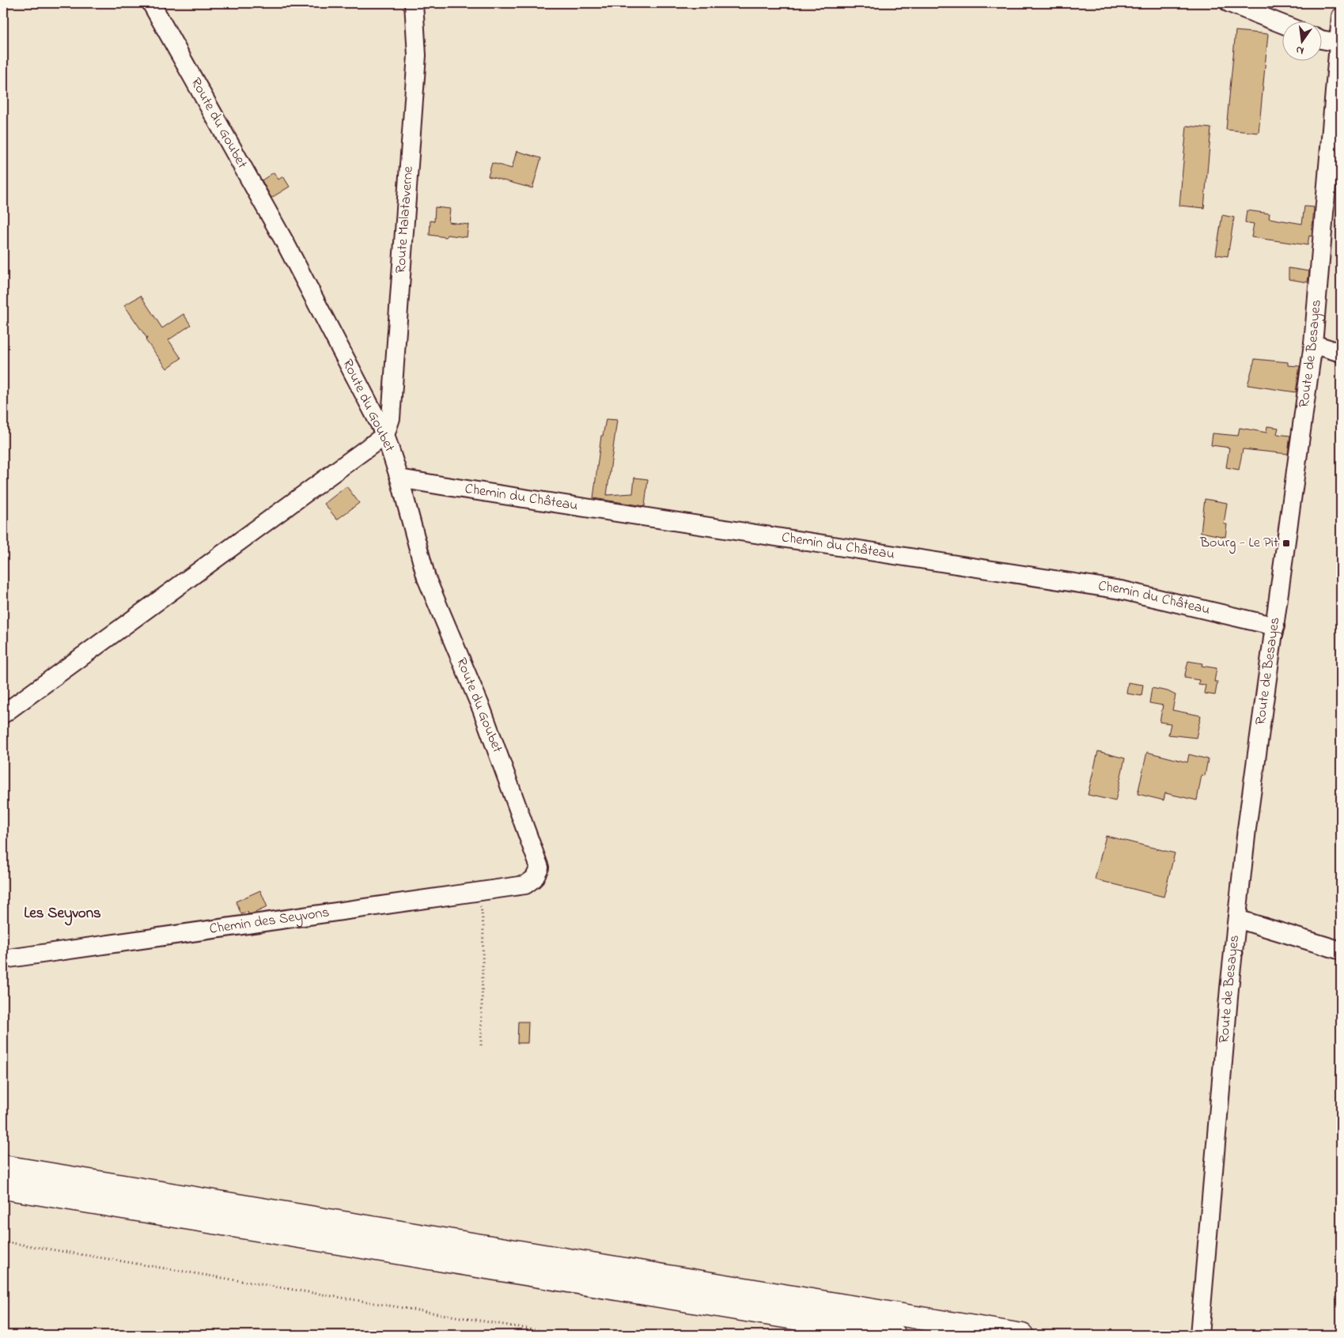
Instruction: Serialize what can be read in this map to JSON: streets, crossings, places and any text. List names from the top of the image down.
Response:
{
  "streets": {
    "street": [
      "Route du Goubet",
      "Route Malataverne",
      "Route de Besayes",
      "Chemin du Château",
      "Chemin des Seyvons"
    ]
  },
  "crossings": [
    ["Route du Goubet", "Route Malataverne"],
    ["Route du Goubet", "Chemin du Château"],
    ["Route du Goubet", "Chemin des Seyvons"],
    ["Route de Besayes", "Chemin du Château"]
  ],
  "districts": ["Les Seyvons"],
  "places": {
    "transit": ["Bourg - Le Pit"]
  },
  "north": "bottom"
}
